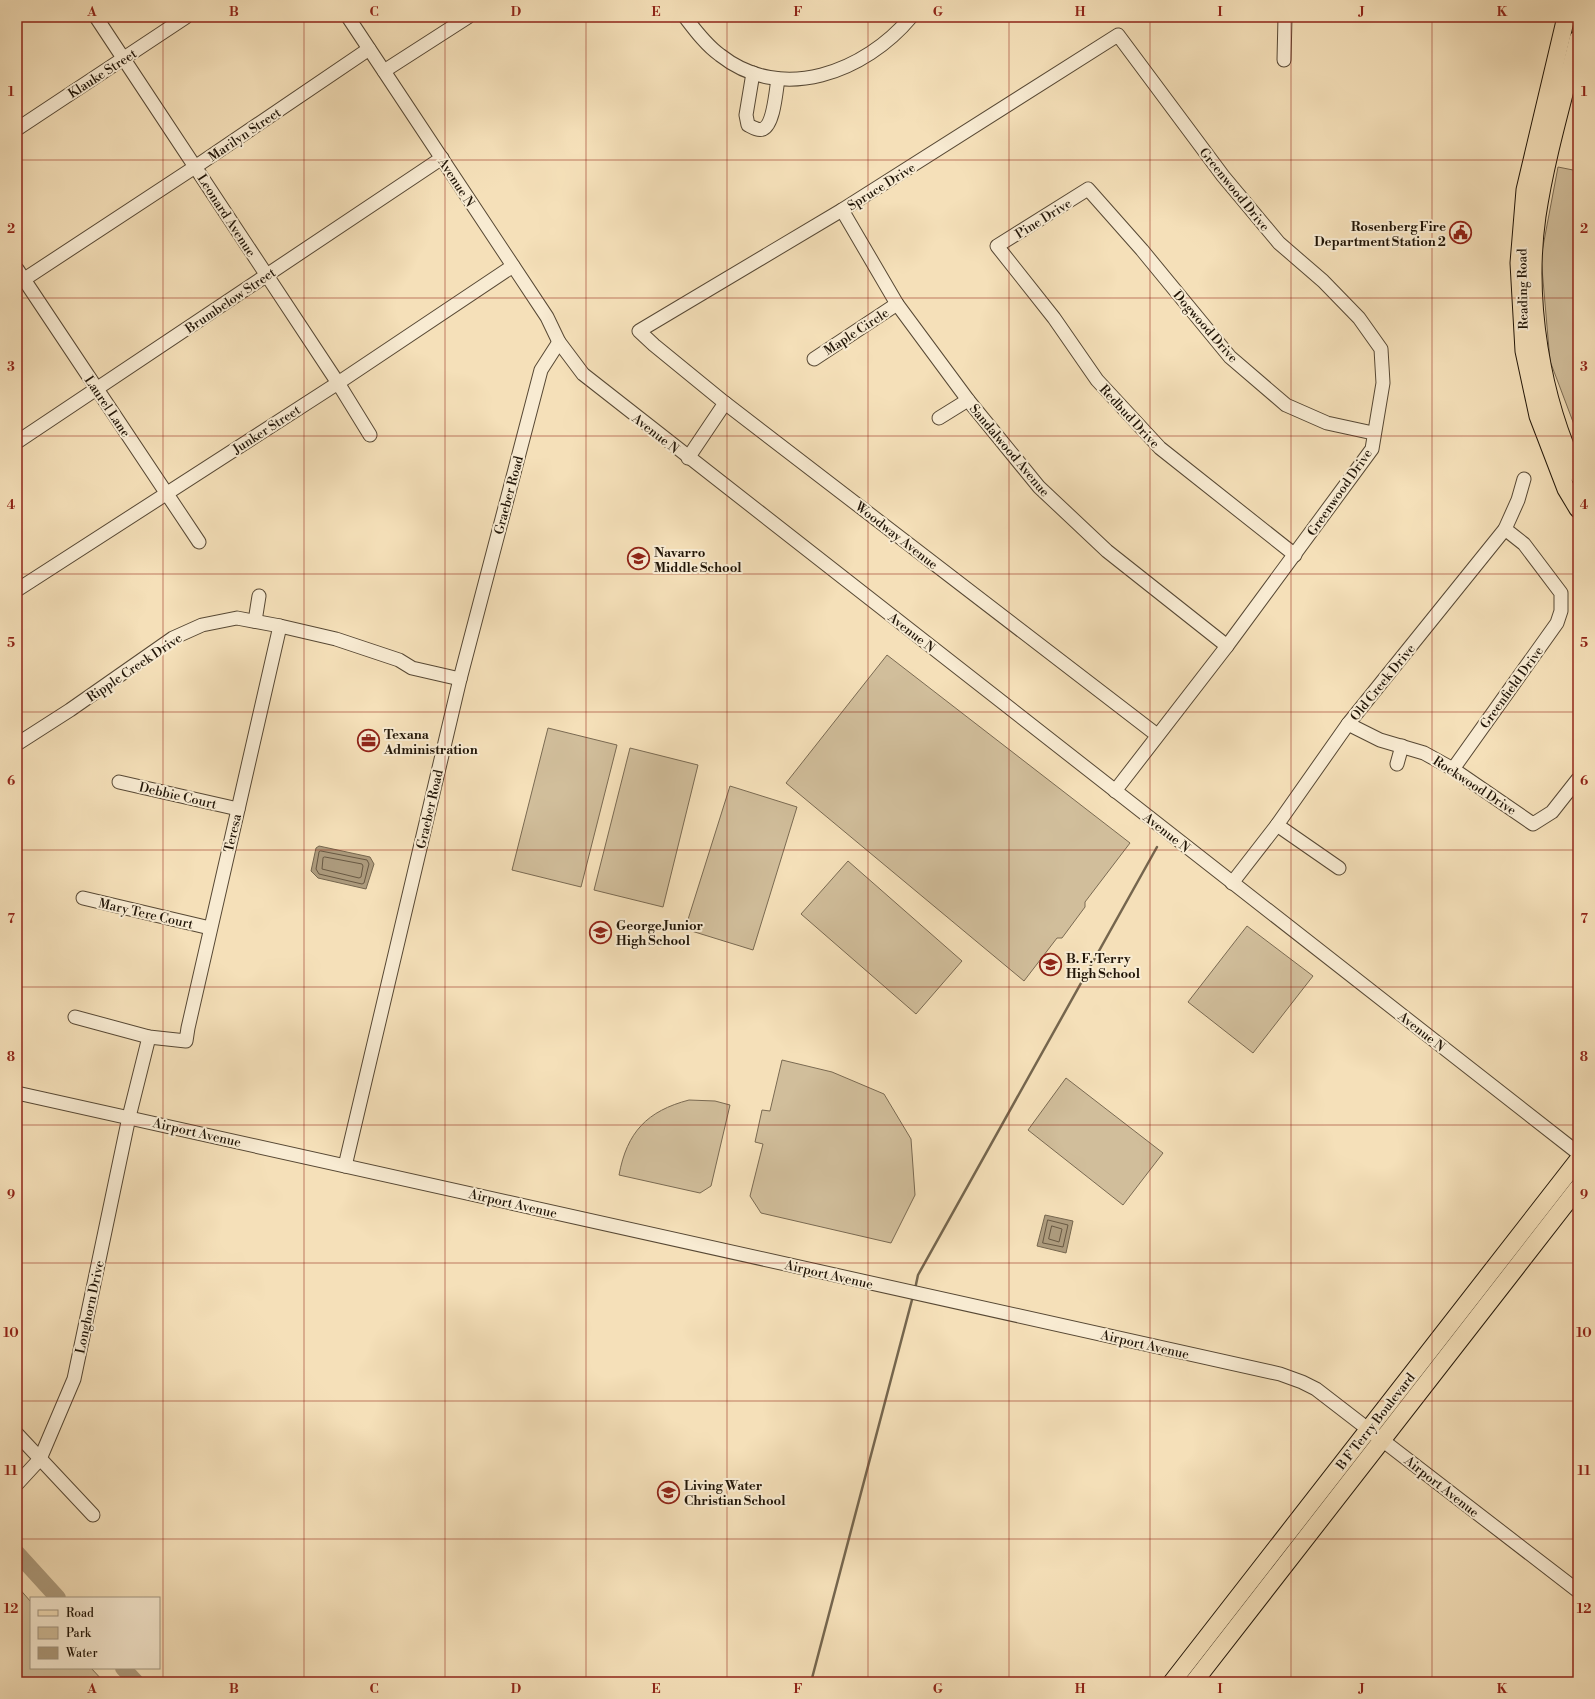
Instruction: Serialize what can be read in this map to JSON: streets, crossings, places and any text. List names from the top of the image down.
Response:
{
  "streets": {
    "main road": ["Reading Road", "B F Terry Boulevard"],
    "street": [
      "Klauke Street",
      "Marilyn Street",
      "Avenue N",
      "Spruce Drive",
      "Greenwood Drive",
      "Leonard Avenue",
      "Pine Drive",
      "Brumbelow Street",
      "Dogwood Drive",
      "Maple Circle",
      "Laurel Lane",
      "Redbud Drive",
      "Junker Street",
      "Sandalwood Avenue",
      "Graeber Road",
      "Woodway Avenue",
      "Ripple Creek Drive",
      "Old Creek Drive",
      "Greenfield Drive",
      "Rockwood Drive",
      "Debbie Court",
      "Teresa",
      "Mary Tere Court",
      "Airport Avenue",
      "Longhorn Drive"
    ]
  },
  "crossings": [
    ["Klauke Street", "Leonard Avenue"],
    ["Marilyn Street", "Avenue N"],
    ["Marilyn Street", "Leonard Avenue"],
    ["Marilyn Street", "Laurel Lane"],
    ["Avenue N", "Greenwood Drive"],
    ["Avenue N", "Brumbelow Street"],
    ["Avenue N", "Junker Street"],
    ["Avenue N", "Graeber Road"],
    ["Avenue N", "Old Creek Drive"],
    ["Spruce Drive", "Greenwood Drive"],
    ["Spruce Drive", "Sandalwood Avenue"],
    ["Spruce Drive", "Woodway Avenue"],
    ["Greenwood Drive", "Dogwood Drive"],
    ["Greenwood Drive", "Redbud Drive"],
    ["Greenwood Drive", "Sandalwood Avenue"],
    ["Greenwood Drive", "Woodway Avenue"],
    ["Leonard Avenue", "Brumbelow Street"],
    ["Leonard Avenue", "Junker Street"],
    ["Pine Drive", "Dogwood Drive"],
    ["Pine Drive", "Redbud Drive"],
    ["Brumbelow Street", "Laurel Lane"],
    ["Maple Circle", "Sandalwood Avenue"],
    ["Laurel Lane", "Junker Street"],
    ["Graeber Road", "Ripple Creek Drive"],
    ["Graeber Road", "Airport Avenue"],
    ["Ripple Creek Drive", "Teresa"],
    ["Old Creek Drive", "Greenfield Drive"],
    ["Old Creek Drive", "Rockwood Drive"],
    ["Greenfield Drive", "Rockwood Drive"],
    ["Debbie Court", "Teresa"],
    ["Teresa", "Mary Tere Court"],
    ["Teresa", "Longhorn Drive"],
    ["Airport Avenue", "Longhorn Drive"],
    ["Airport Avenue", "B F Terry Boulevard"]
  ],
  "places": {
    "public building": ["Rosenberg Fire Department Station 2"],
    "school or university": [
      "Navarro Middle School",
      "George Junior High School",
      "B. F. Terry High School",
      "Living Water Christian School"
    ],
    "office": ["Texana Administration"]
  },
  "legend": ["Road", "Park", "Water"],
  "grid": {
    "columns": [
      "A",
      "B",
      "C",
      "D",
      "E",
      "F",
      "G",
      "H",
      "I",
      "J",
      "K"
    ],
    "rows": [
      "1",
      "2",
      "3",
      "4",
      "5",
      "6",
      "7",
      "8",
      "9",
      "10",
      "11",
      "12"
    ]
  }
}
